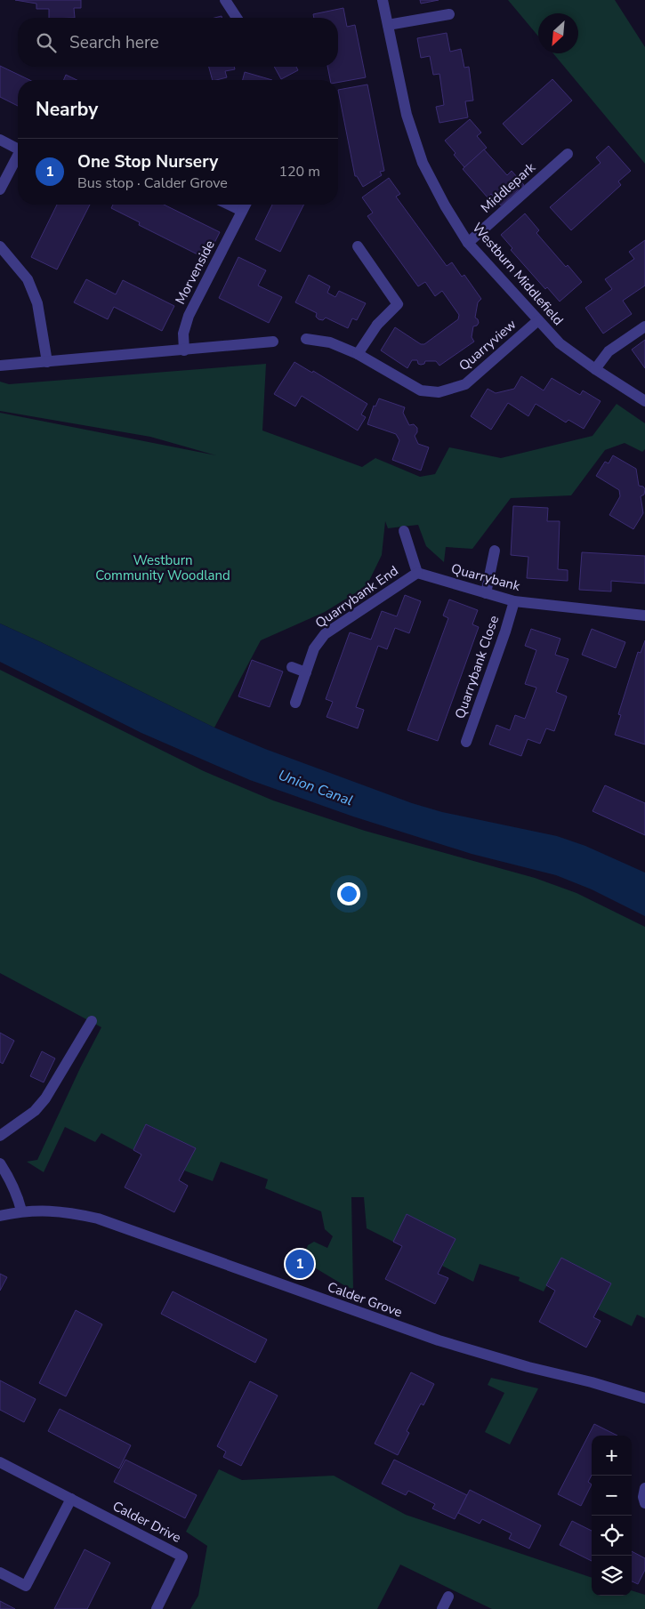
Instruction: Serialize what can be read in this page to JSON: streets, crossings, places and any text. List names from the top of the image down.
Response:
{
  "streets": {
    "street": [
      "Middlepark",
      "Morvenside",
      "Westburn Middlefield",
      "Quarryview",
      "Quarrybank",
      "Quarrybank End",
      "Quarrybank Close",
      "Calder Grove",
      "Calder Drive"
    ]
  },
  "crossings": [
    ["Middlepark", "Westburn Middlefield"],
    ["Westburn Middlefield", "Quarryview"],
    ["Quarrybank", "Quarrybank End"],
    ["Quarrybank", "Quarrybank Close"]
  ],
  "water": ["Union Canal"],
  "parks": ["Westburn Community Woodland"],
  "north": "bottom left",
  "page": {
    "search": "Search here",
    "heading": "Nearby",
    "list": [
      {
        "mark": "1",
        "name": "One Stop Nursery",
        "note": "Bus stop · Calder Grove",
        "value": "120 m"
      }
    ],
    "pins": "1",
    "map_buttons": ["+", "−"]
  }
}
